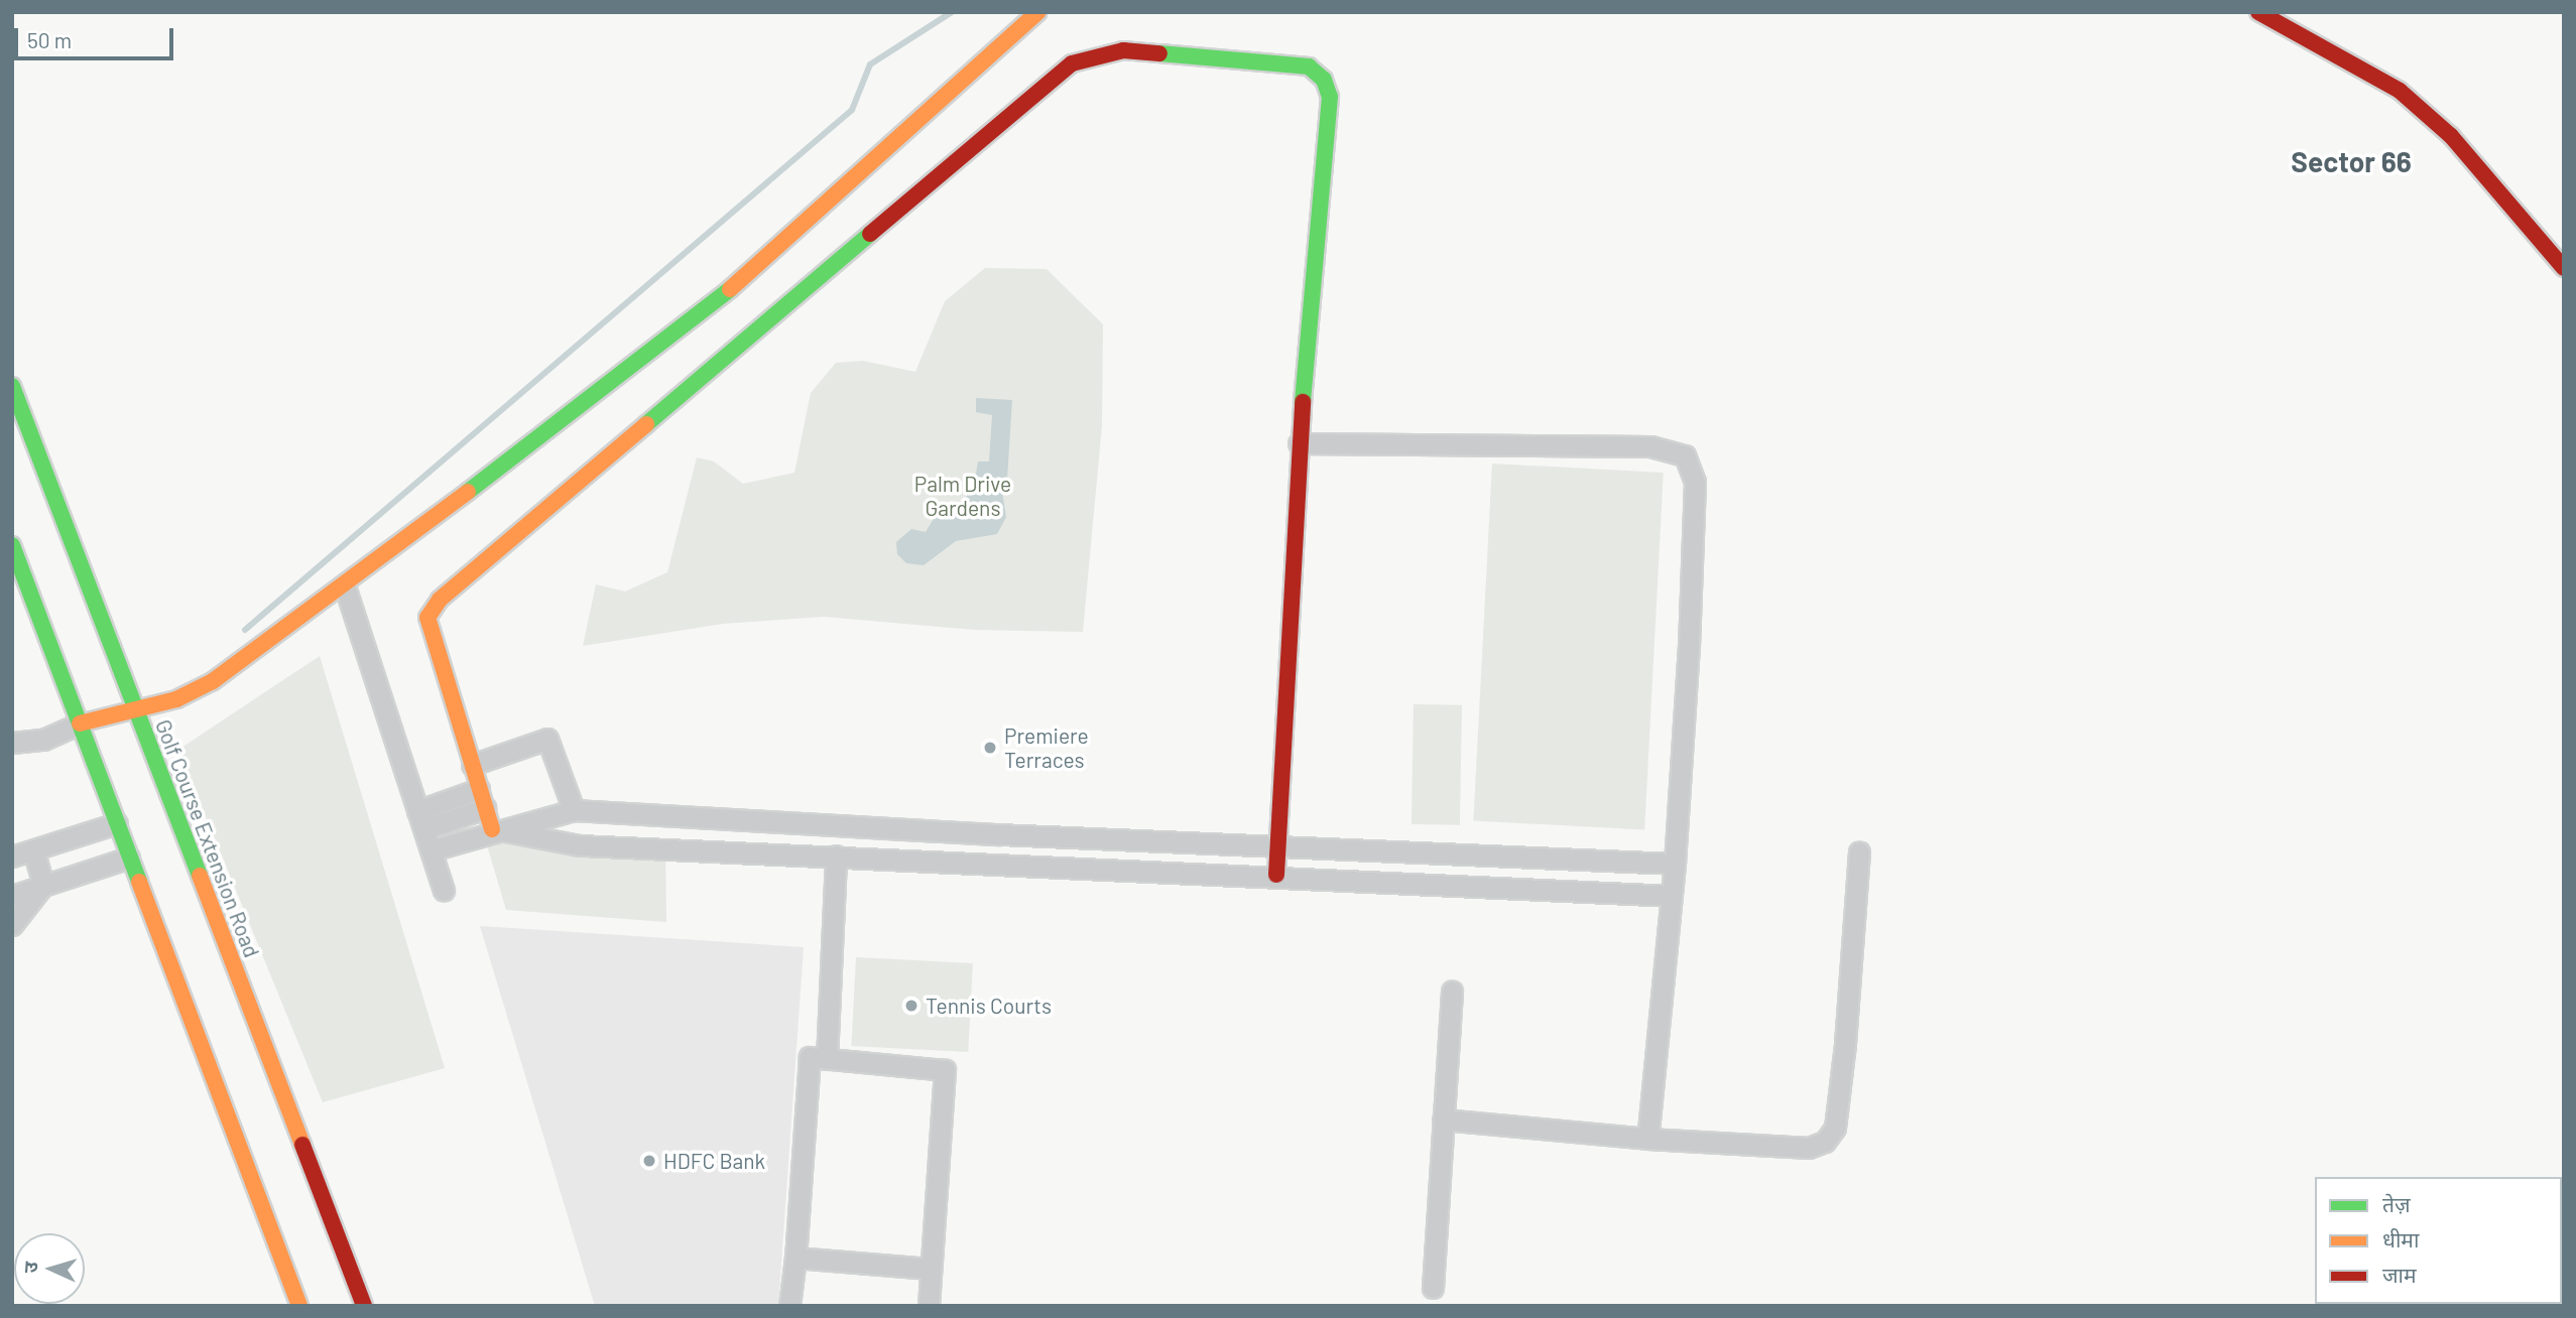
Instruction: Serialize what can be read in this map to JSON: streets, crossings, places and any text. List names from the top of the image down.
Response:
{
  "streets": {
    "street": ["Golf Course Extension Road"]
  },
  "districts": ["Sector 66"],
  "parks": ["Palm Drive Gardens"],
  "places": ["Premiere Terraces", "Tennis Courts", "HDFC Bank"],
  "legend": ["तेज़", "धीमा", "जाम"],
  "scale_bar": "50 m",
  "north": "left"
}
